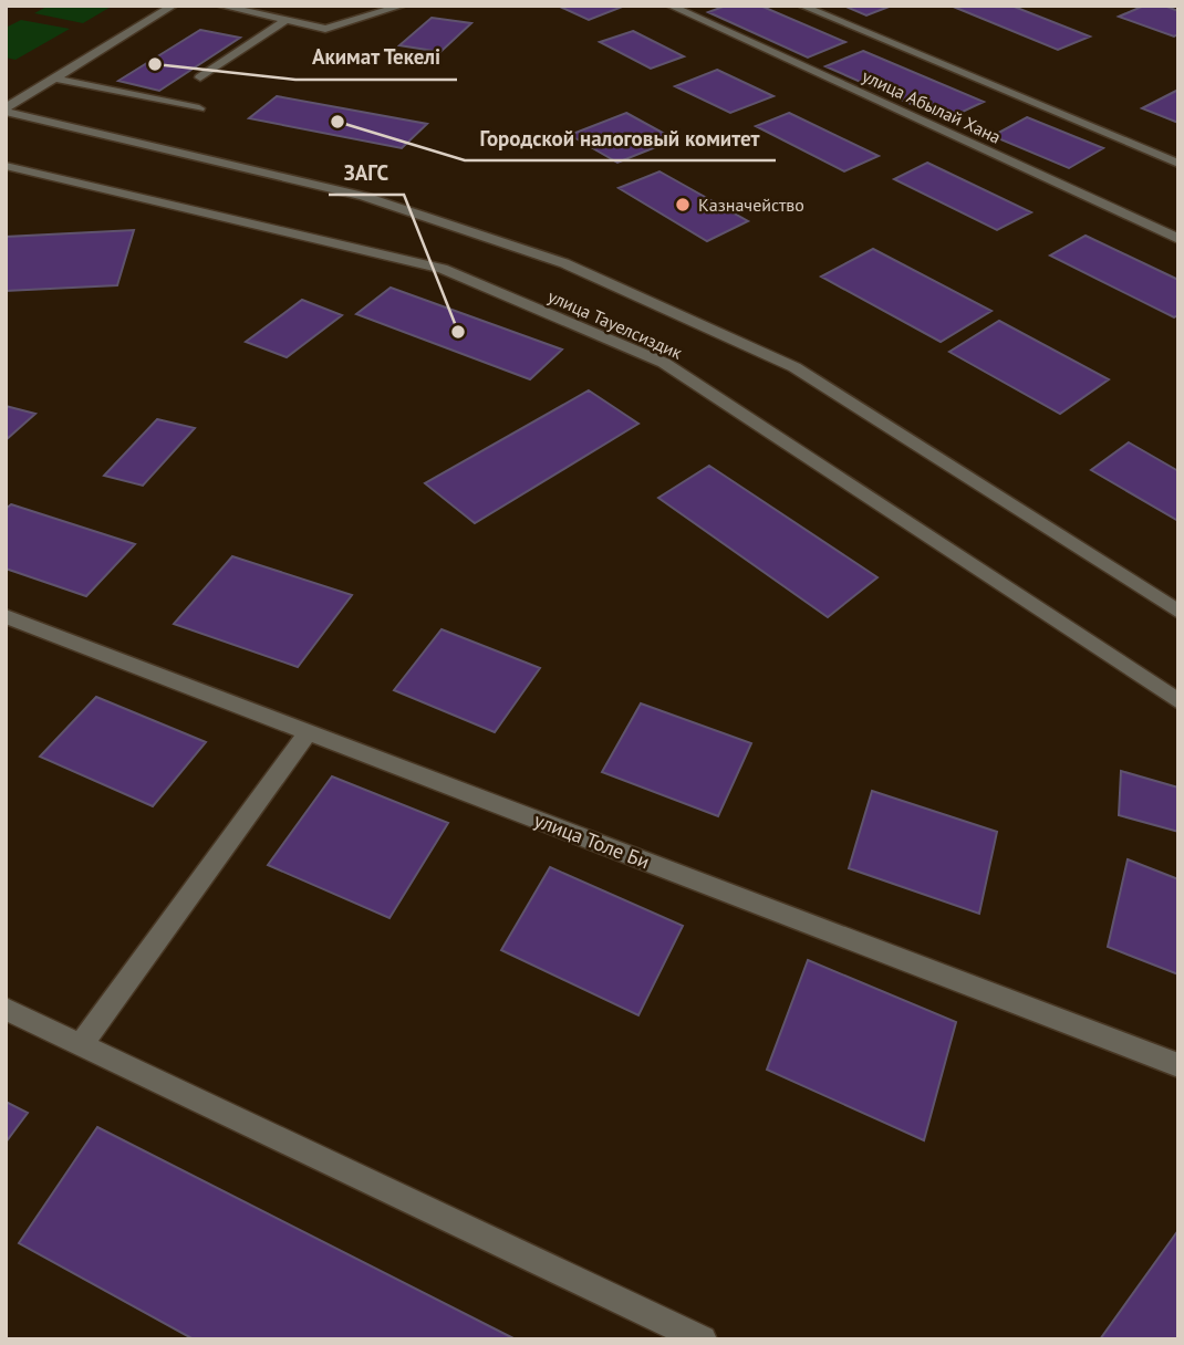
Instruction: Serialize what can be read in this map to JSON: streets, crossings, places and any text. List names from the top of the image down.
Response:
{
  "streets": {
    "street": ["улица Абылай Хана", "улица Тауелсиздик", "улица Толе Би"]
  },
  "places": [
    "Акимат Текелі",
    "Городской налоговый комитет",
    "Казначейство",
    "ЗАГС"
  ]
}
